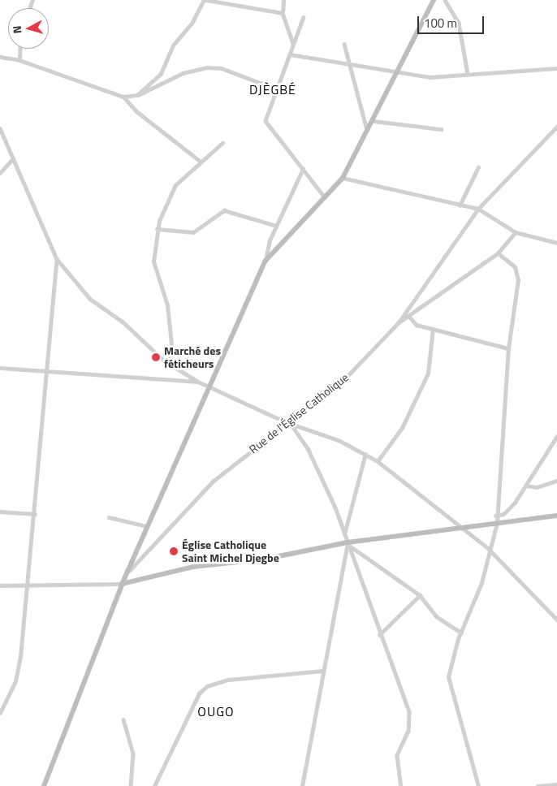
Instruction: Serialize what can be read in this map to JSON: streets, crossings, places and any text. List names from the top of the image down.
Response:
{
  "streets": {
    "street": ["Rue de l'Église Catholique"]
  },
  "districts": ["DJÈGBÉ", "OUGO"],
  "places": ["Marché des féticheurs", "Église Catholique Saint Michel Djegbe"],
  "scale_bar": "100 m",
  "north": "left"
}
